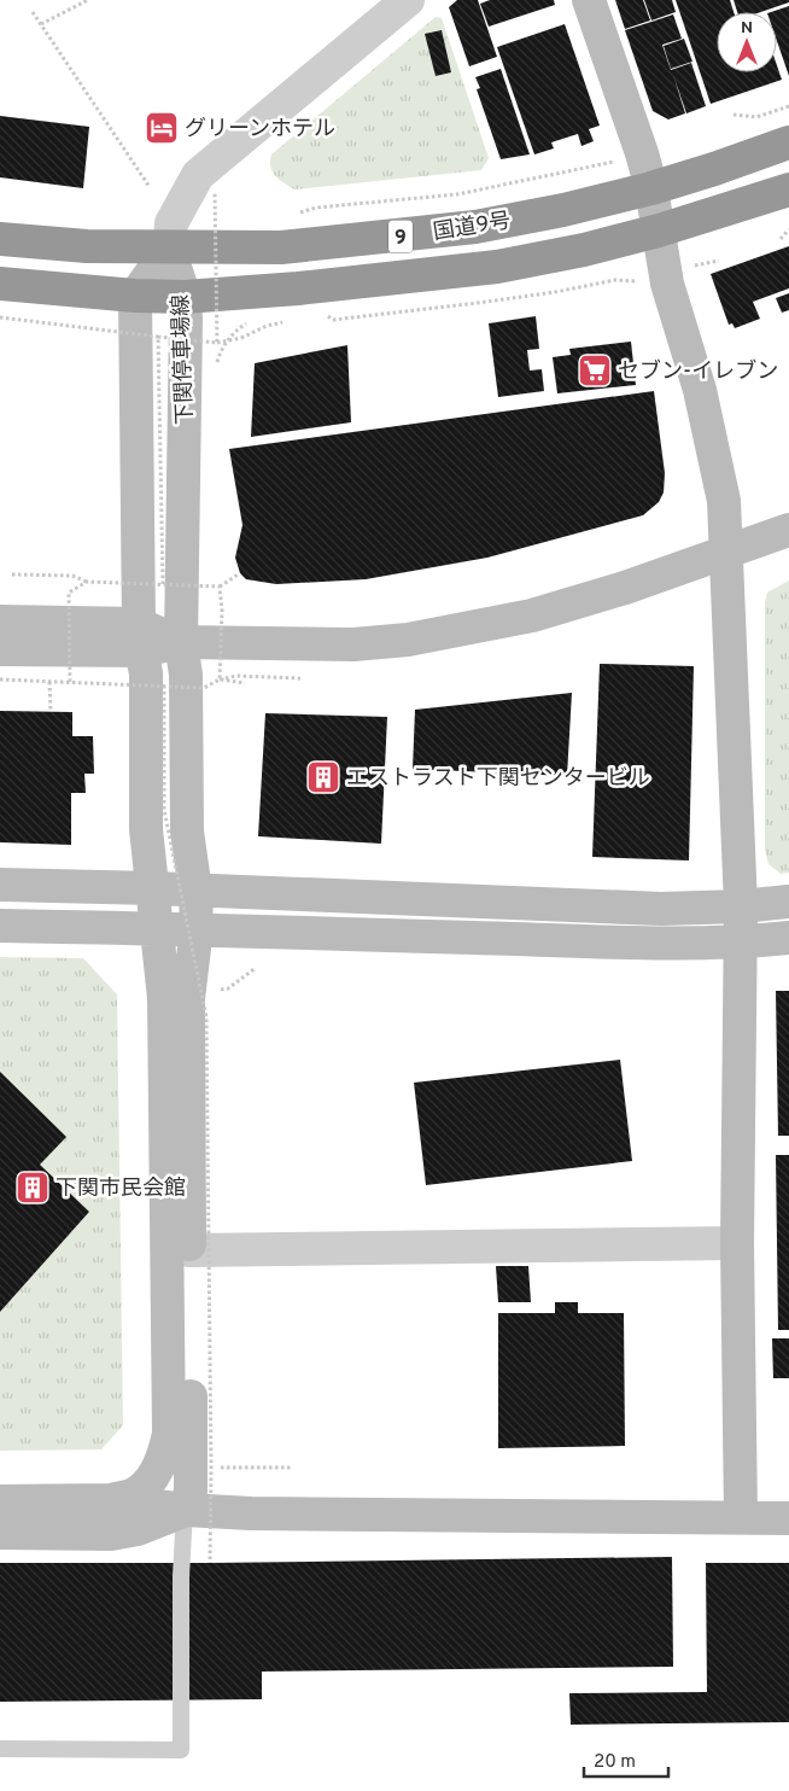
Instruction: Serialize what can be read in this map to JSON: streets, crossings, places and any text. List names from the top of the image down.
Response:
{
  "streets": {
    "highway": ["国道9号", "9"],
    "street": ["下関停車場線"]
  },
  "crossings": [
    ["国道9号", "下関停車場線"]
  ],
  "places": {
    "hotel": ["グリーンホテル"],
    "supermarket": ["セブン-イレブン"],
    "building": ["エストラスト下関センタービル", "下関市民会館"]
  },
  "scale_bar": "20 m",
  "north": "top"
}
